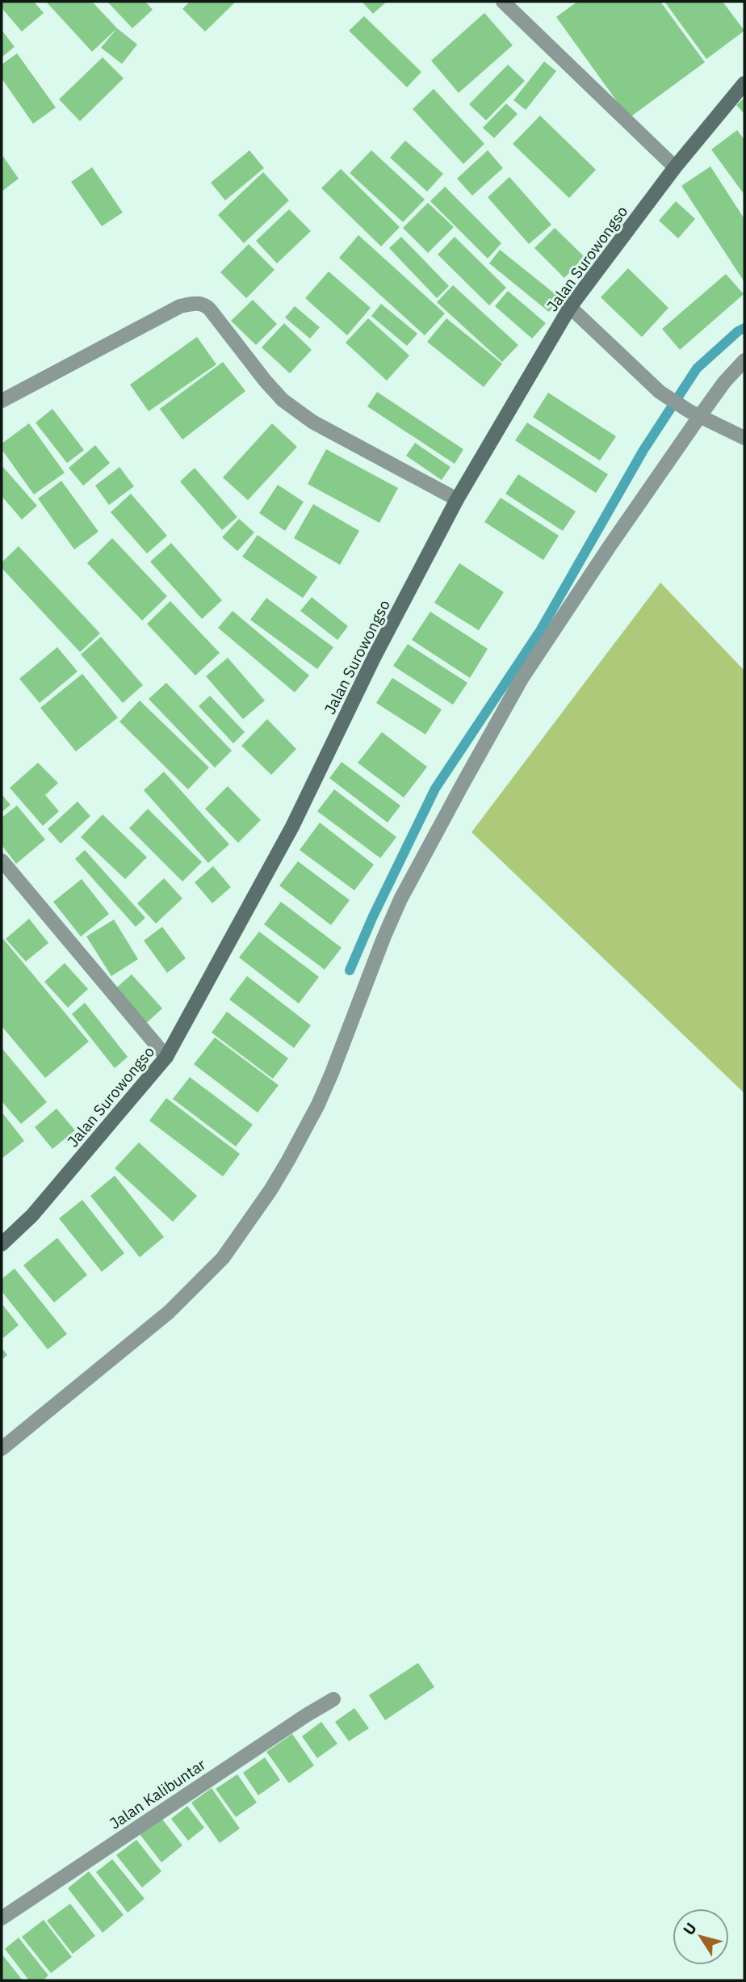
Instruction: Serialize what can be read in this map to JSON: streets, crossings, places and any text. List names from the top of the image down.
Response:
{
  "streets": {
    "street": ["Jalan Surowongso", "Jalan Kalibuntar"]
  },
  "north": "top left"
}
